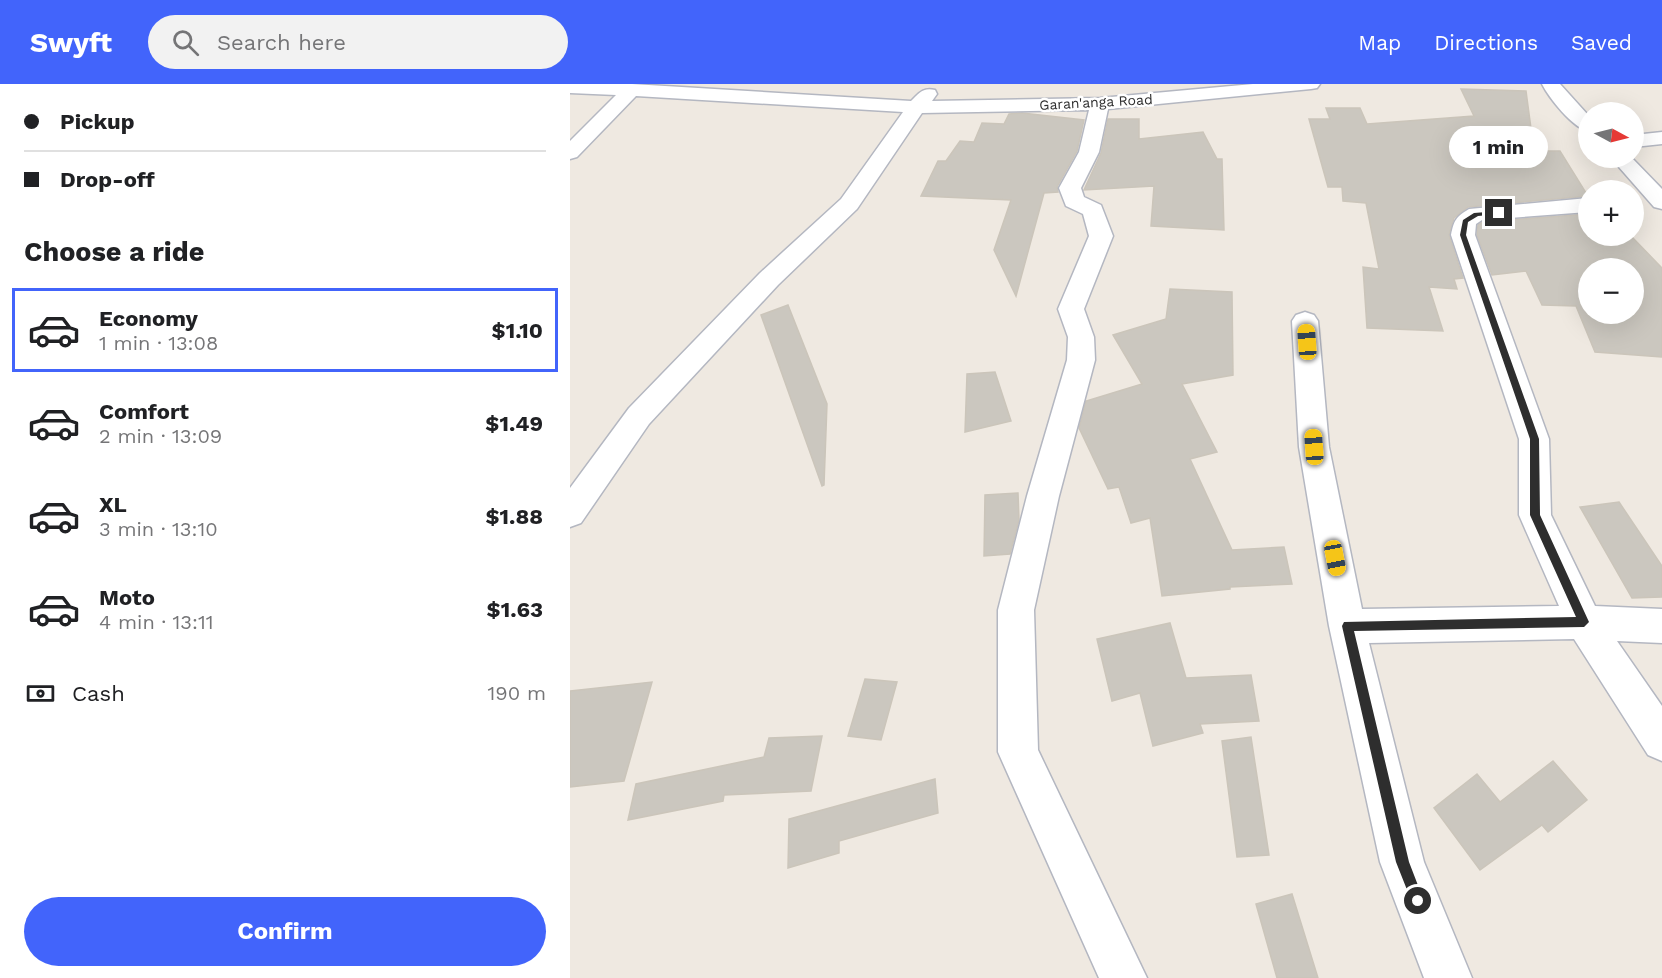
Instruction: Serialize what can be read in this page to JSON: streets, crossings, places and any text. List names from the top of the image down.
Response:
{
  "streets": {
    "street": ["Garan'anga Road"]
  },
  "north": "right",
  "page": {
    "header": "Swyft",
    "search": "Search here",
    "nav": ["Map", "Directions", "Saved"],
    "banner": ["Pickup", "Drop-off"],
    "map_buttons": ["+", "−"],
    "bubble": "1 min",
    "heading": "Choose a ride",
    "list": [
      {
        "name": "Economy",
        "note": "1 min · 13:08",
        "value": "$1.10"
      },
      {
        "name": "Comfort",
        "note": "2 min · 13:09",
        "value": "$1.49"
      },
      {
        "name": "XL",
        "note": "3 min · 13:10",
        "value": "$1.88"
      },
      {
        "name": "Moto",
        "note": "4 min · 13:11",
        "value": "$1.63"
      }
    ],
    "pay": ["Cash", "190 m"],
    "buttons": "Confirm"
  }
}
